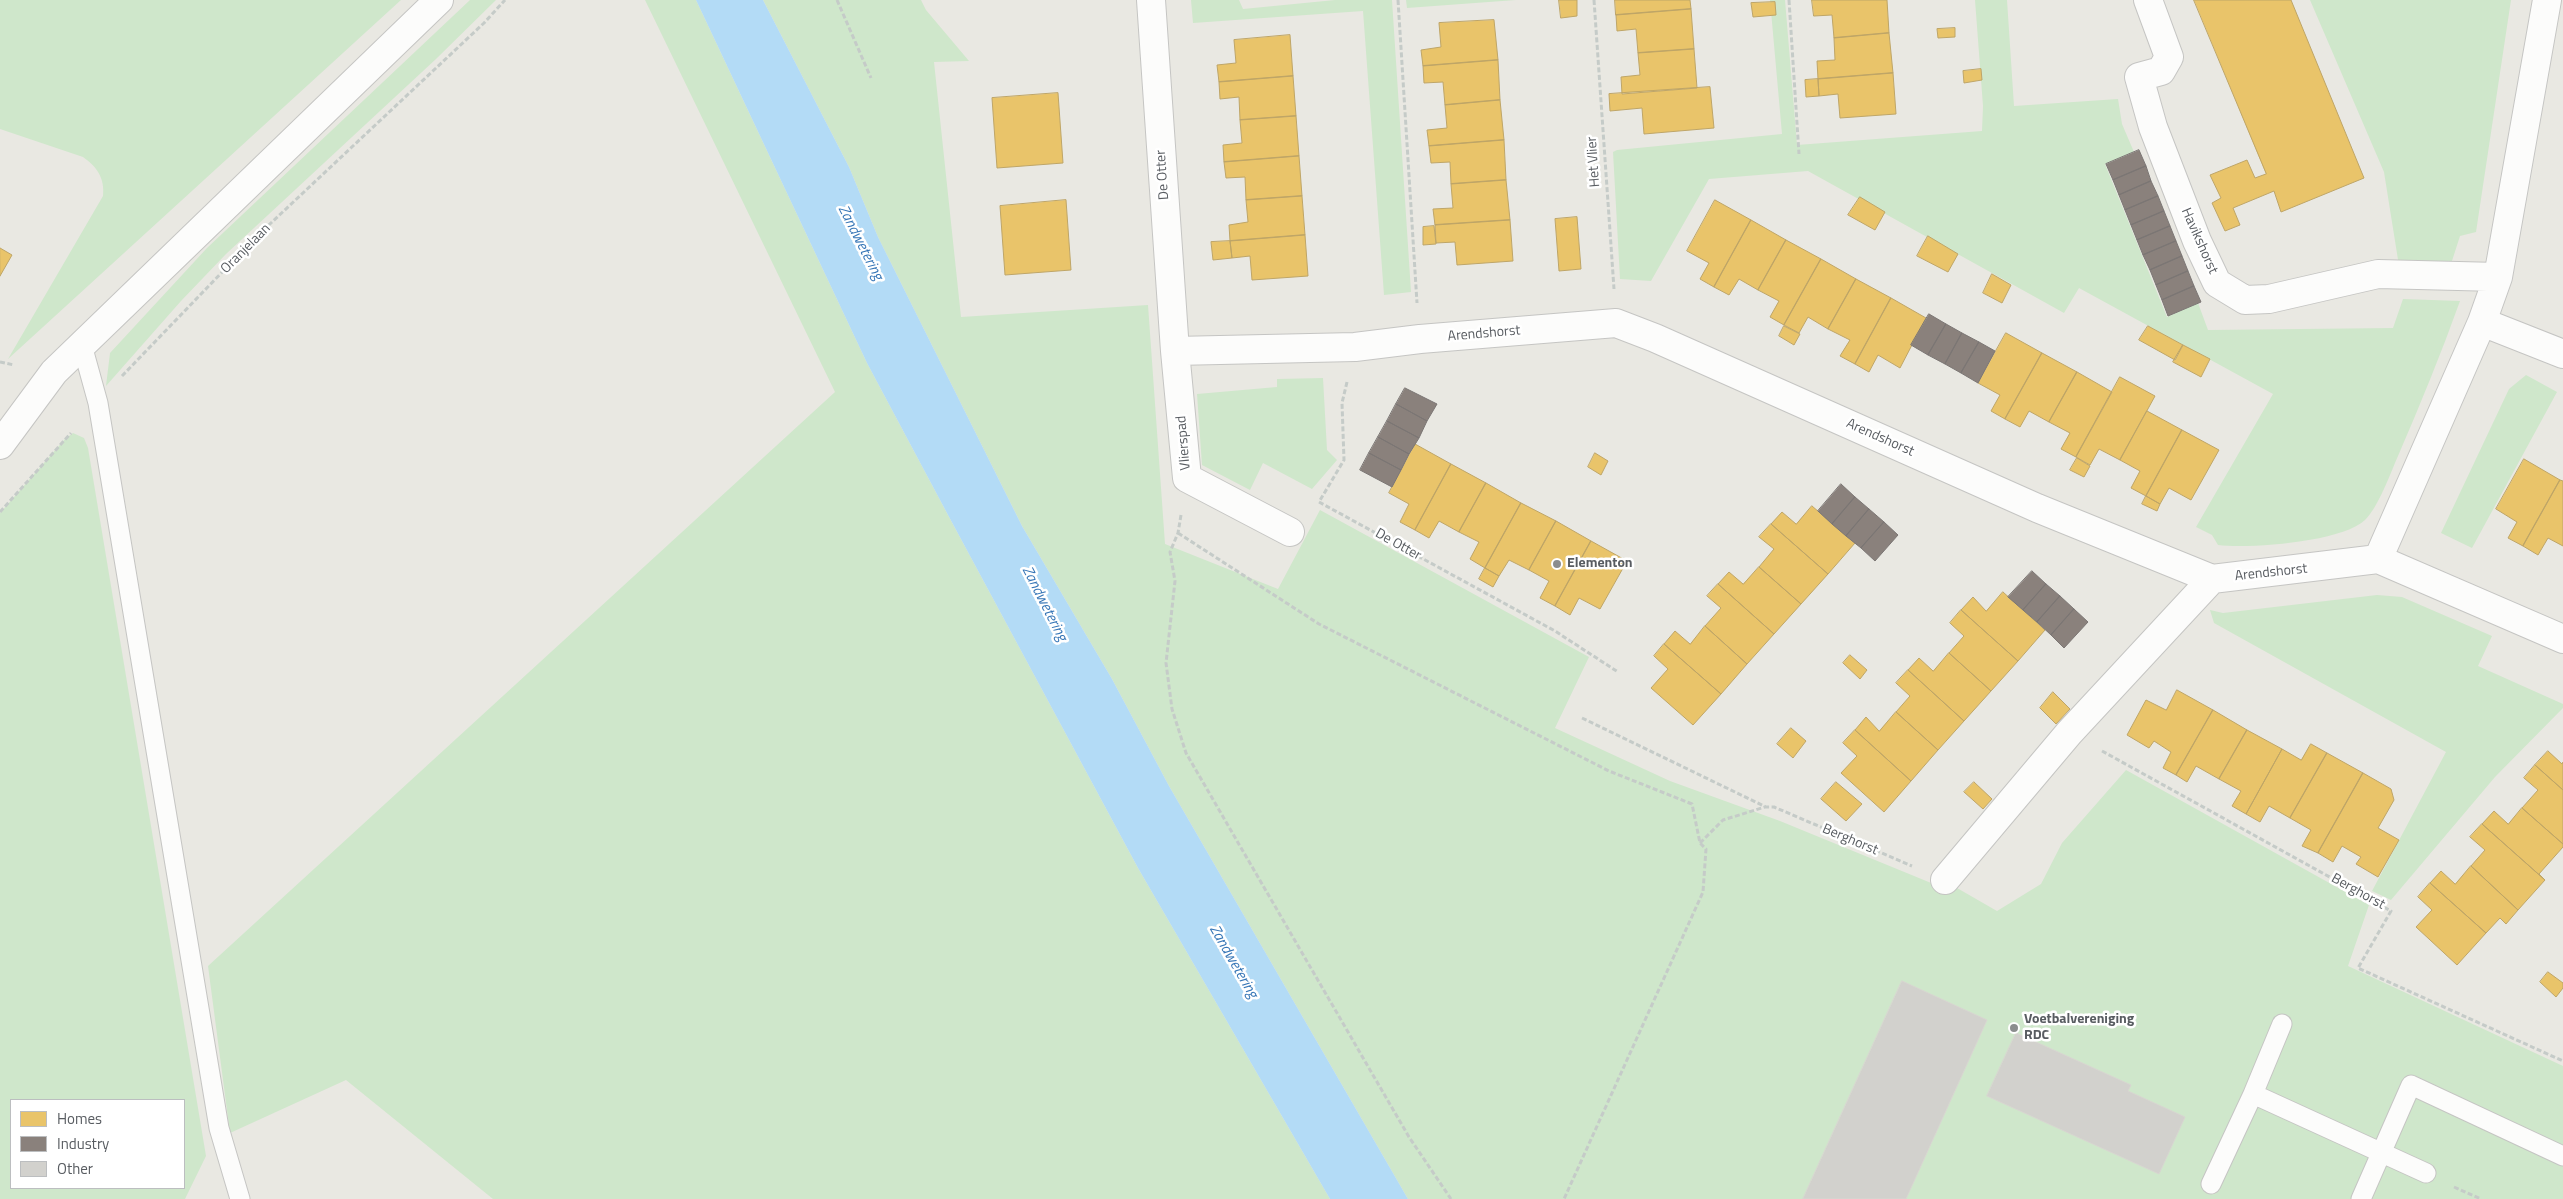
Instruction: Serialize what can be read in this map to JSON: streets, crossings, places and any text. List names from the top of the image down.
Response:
{
  "streets": {
    "street": [
      "De Otter",
      "Havikshorst",
      "Arendshorst",
      "Vlierspad"
    ],
    "path": ["Het Vlier", "Oranjelaan", "Berghorst"]
  },
  "crossings": [
    ["Het Vlier", "Arendshorst"],
    ["De Otter", "Arendshorst"],
    ["De Otter", "Vlierspad"],
    ["Arendshorst", "Vlierspad"]
  ],
  "water": ["Zandwetering"],
  "places": ["Elementon", "Voetbalvereniging RDC"],
  "legend": ["Homes", "Industry", "Other"]
}
